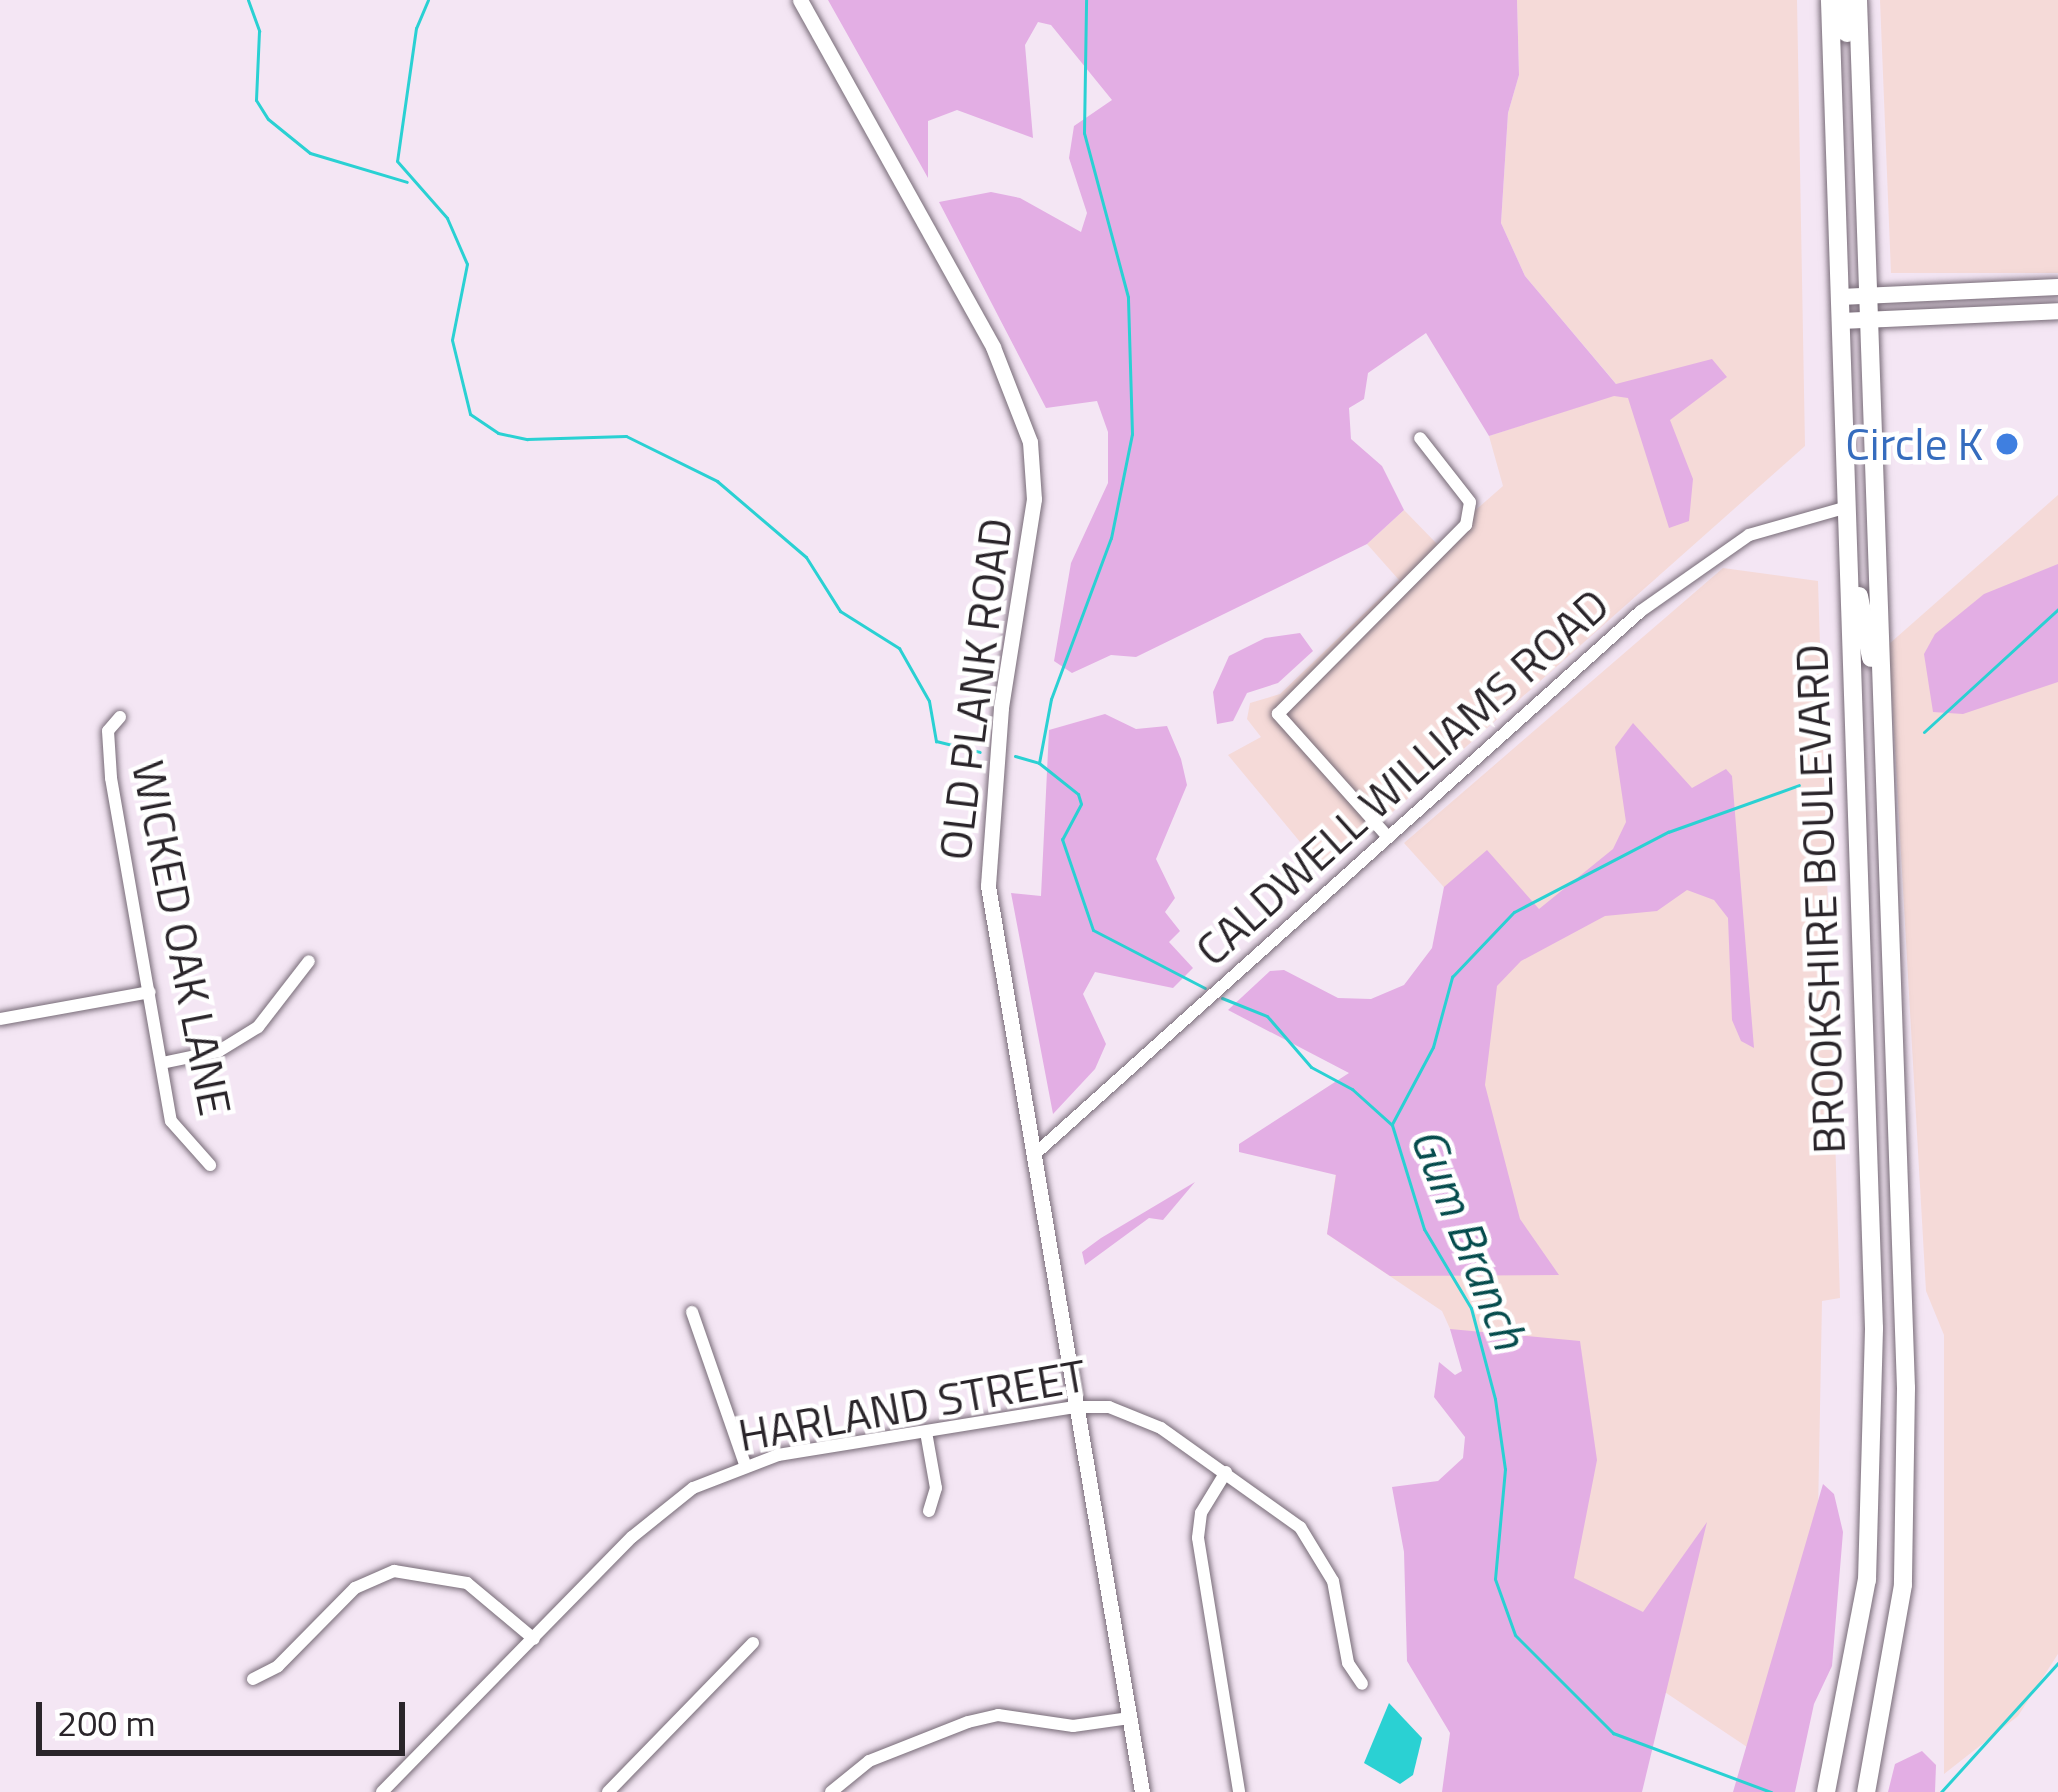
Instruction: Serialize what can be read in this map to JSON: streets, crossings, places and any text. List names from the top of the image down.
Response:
{
  "streets": {
    "highway": ["BROOKSHIRE BOULEVARD"],
    "street": [
      "OLD PLANK ROAD",
      "CALDWELL WILLIAMS ROAD",
      "WICKED OAK LANE",
      "HARLAND STREET"
    ]
  },
  "crossings": [
    ["OLD PLANK ROAD", "CALDWELL WILLIAMS ROAD"],
    ["OLD PLANK ROAD", "HARLAND STREET"],
    ["CALDWELL WILLIAMS ROAD", "BROOKSHIRE BOULEVARD"]
  ],
  "water": ["Gum Branch"],
  "places": ["Circle K"],
  "scale_bar": "200 m"
}
